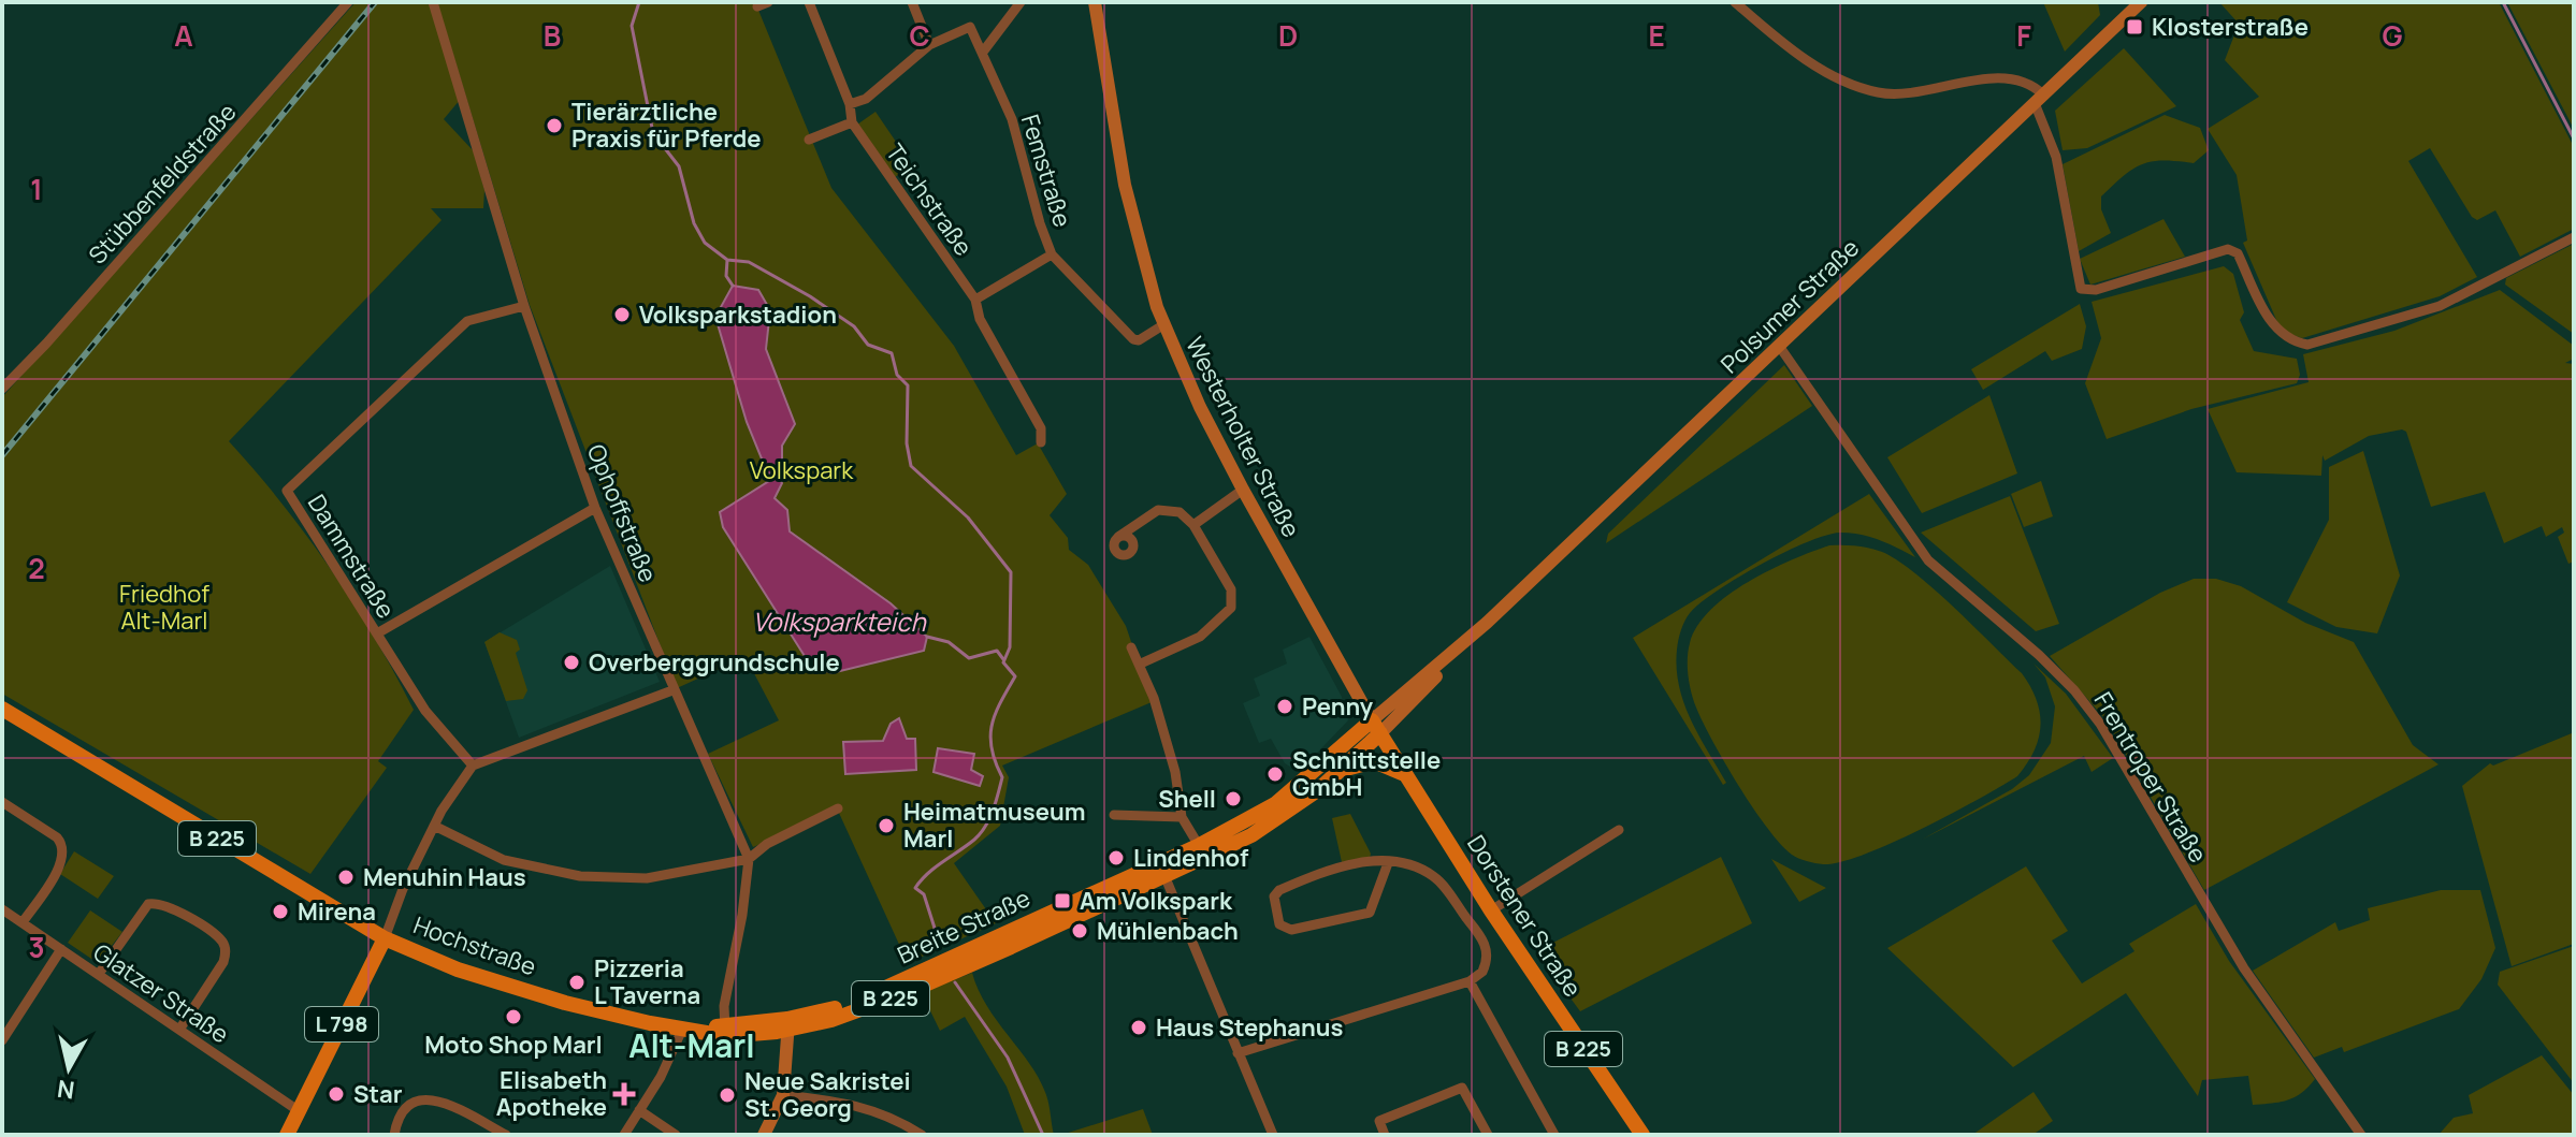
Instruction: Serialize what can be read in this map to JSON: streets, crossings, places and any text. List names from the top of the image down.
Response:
{
  "streets": {
    "main road": [
      "Polsumer Straße",
      "Westerholter Straße",
      "B 225",
      "Dorstener Straße",
      "Breite Straße",
      "Hochstraße",
      "L 798"
    ],
    "street": [
      "Femstraße",
      "Stübbenfeldstraße",
      "Teichstraße",
      "Ophoffstraße",
      "Dammstraße",
      "Frentroper Straße",
      "Glatzer Straße"
    ]
  },
  "crossings": [
    ["Femstraße", "Westerholter Straße"],
    ["Polsumer Straße", "Westerholter Straße"],
    ["Polsumer Straße", "Frentroper Straße"],
    ["Polsumer Straße", "Dorstener Straße"],
    ["Polsumer Straße", "Breite Straße"],
    ["Westerholter Straße", "Dorstener Straße"],
    ["Westerholter Straße", "Breite Straße"],
    ["Ophoffstraße", "Dammstraße"],
    ["Dorstener Straße", "Breite Straße"],
    ["Breite Straße", "Hochstraße"],
    ["Hochstraße", "L 798"],
    ["Glatzer Straße", "L 798"]
  ],
  "districts": ["Alt-Marl"],
  "water": ["Volksparkteich"],
  "parks": ["Volkspark", "Friedhof Alt-Marl"],
  "places": {
    "transit": ["Klosterstraße", "Am Volkspark"],
    "other": [
      "Tierärztliche Praxis für Pferde",
      "Volksparkstadion",
      "Overberggrundschule",
      "Penny",
      "Schnittstelle GmbH",
      "Shell",
      "Heimatmuseum Marl",
      "Lindenhof",
      "Menuhin Haus",
      "Mirena",
      "Mühlenbach",
      "Pizzeria L Taverna",
      "Moto Shop Marl",
      "Haus Stephanus",
      "Star",
      "Neue Sakristei St. Georg"
    ],
    "health": ["Elisabeth Apotheke"]
  },
  "north": "bottom",
  "grid": {
    "columns": [
      "A",
      "B",
      "C",
      "D",
      "E",
      "F",
      "G"
    ],
    "rows": ["1", "2", "3"]
  }
}
